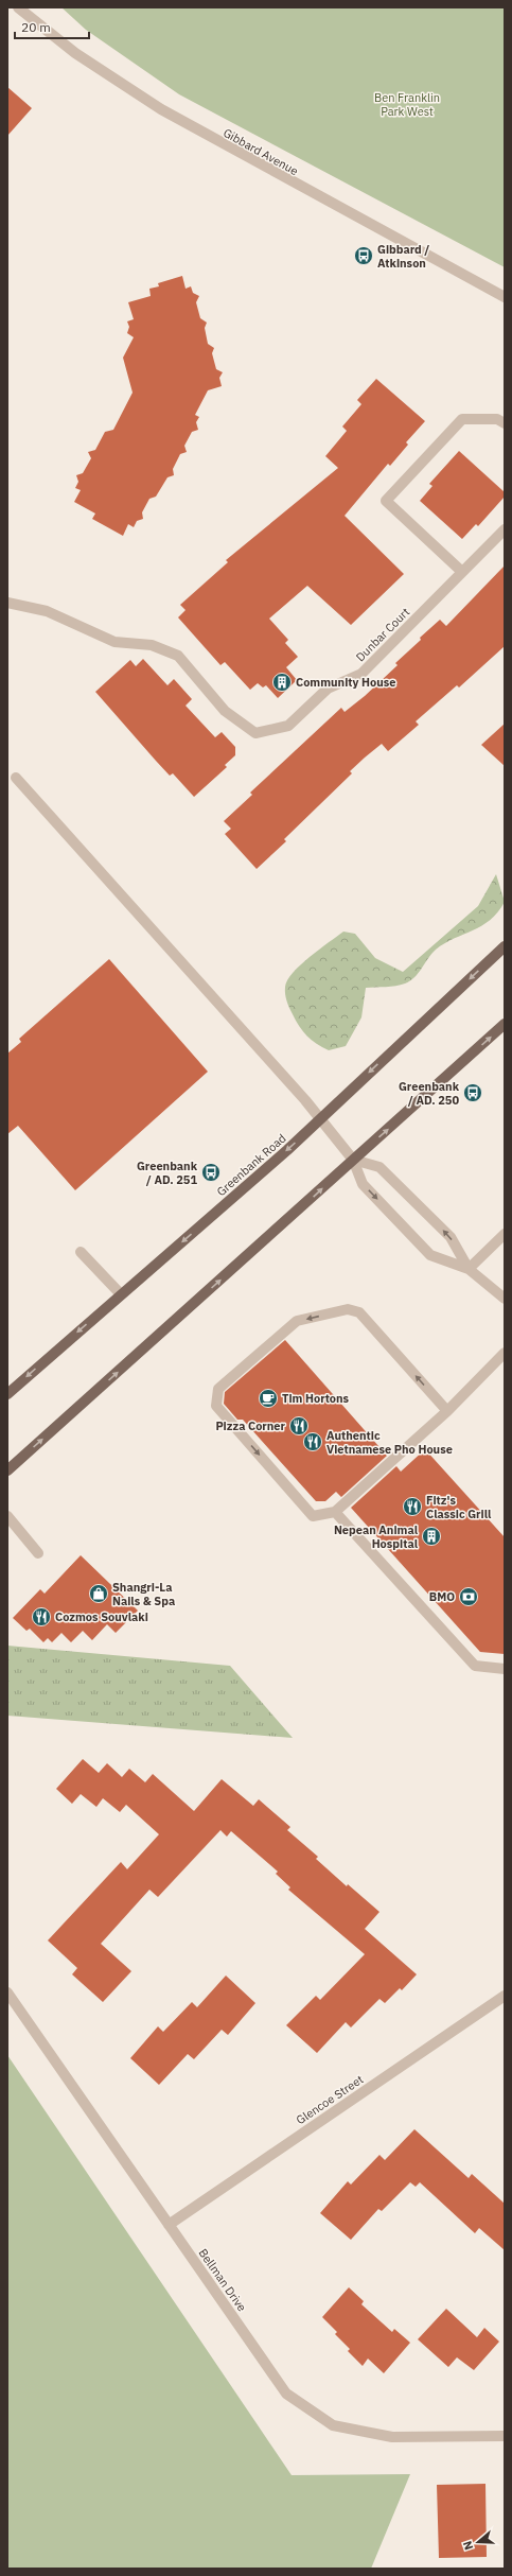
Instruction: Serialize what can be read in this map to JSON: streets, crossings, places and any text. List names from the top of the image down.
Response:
{
  "streets": {
    "main road": ["Greenbank Road"],
    "street": [
      "Gibbard Avenue",
      "Dunbar Court",
      "Glencoe Street",
      "Bellman Drive"
    ]
  },
  "crossings": [
    ["Glencoe Street", "Bellman Drive"]
  ],
  "parks": ["Ben Franklin Park West"],
  "places": {
    "bus stop": ["Gibbard / Atkinson", "Greenbank / AD. 250", "Greenbank / AD. 251"],
    "building": ["Community House", "Nepean Animal Hospital"],
    "cafe": ["Tim Hortons"],
    "restaurant": [
      "Pizza Corner",
      "Authentic Vietnamese Pho House",
      "Fitz's Classic Grill",
      "Cozmos Souvlaki"
    ],
    "shop": ["Shangri-La Nails & Spa"],
    "bank": ["BMO"]
  },
  "scale_bar": "20 m",
  "north": "left"
}
